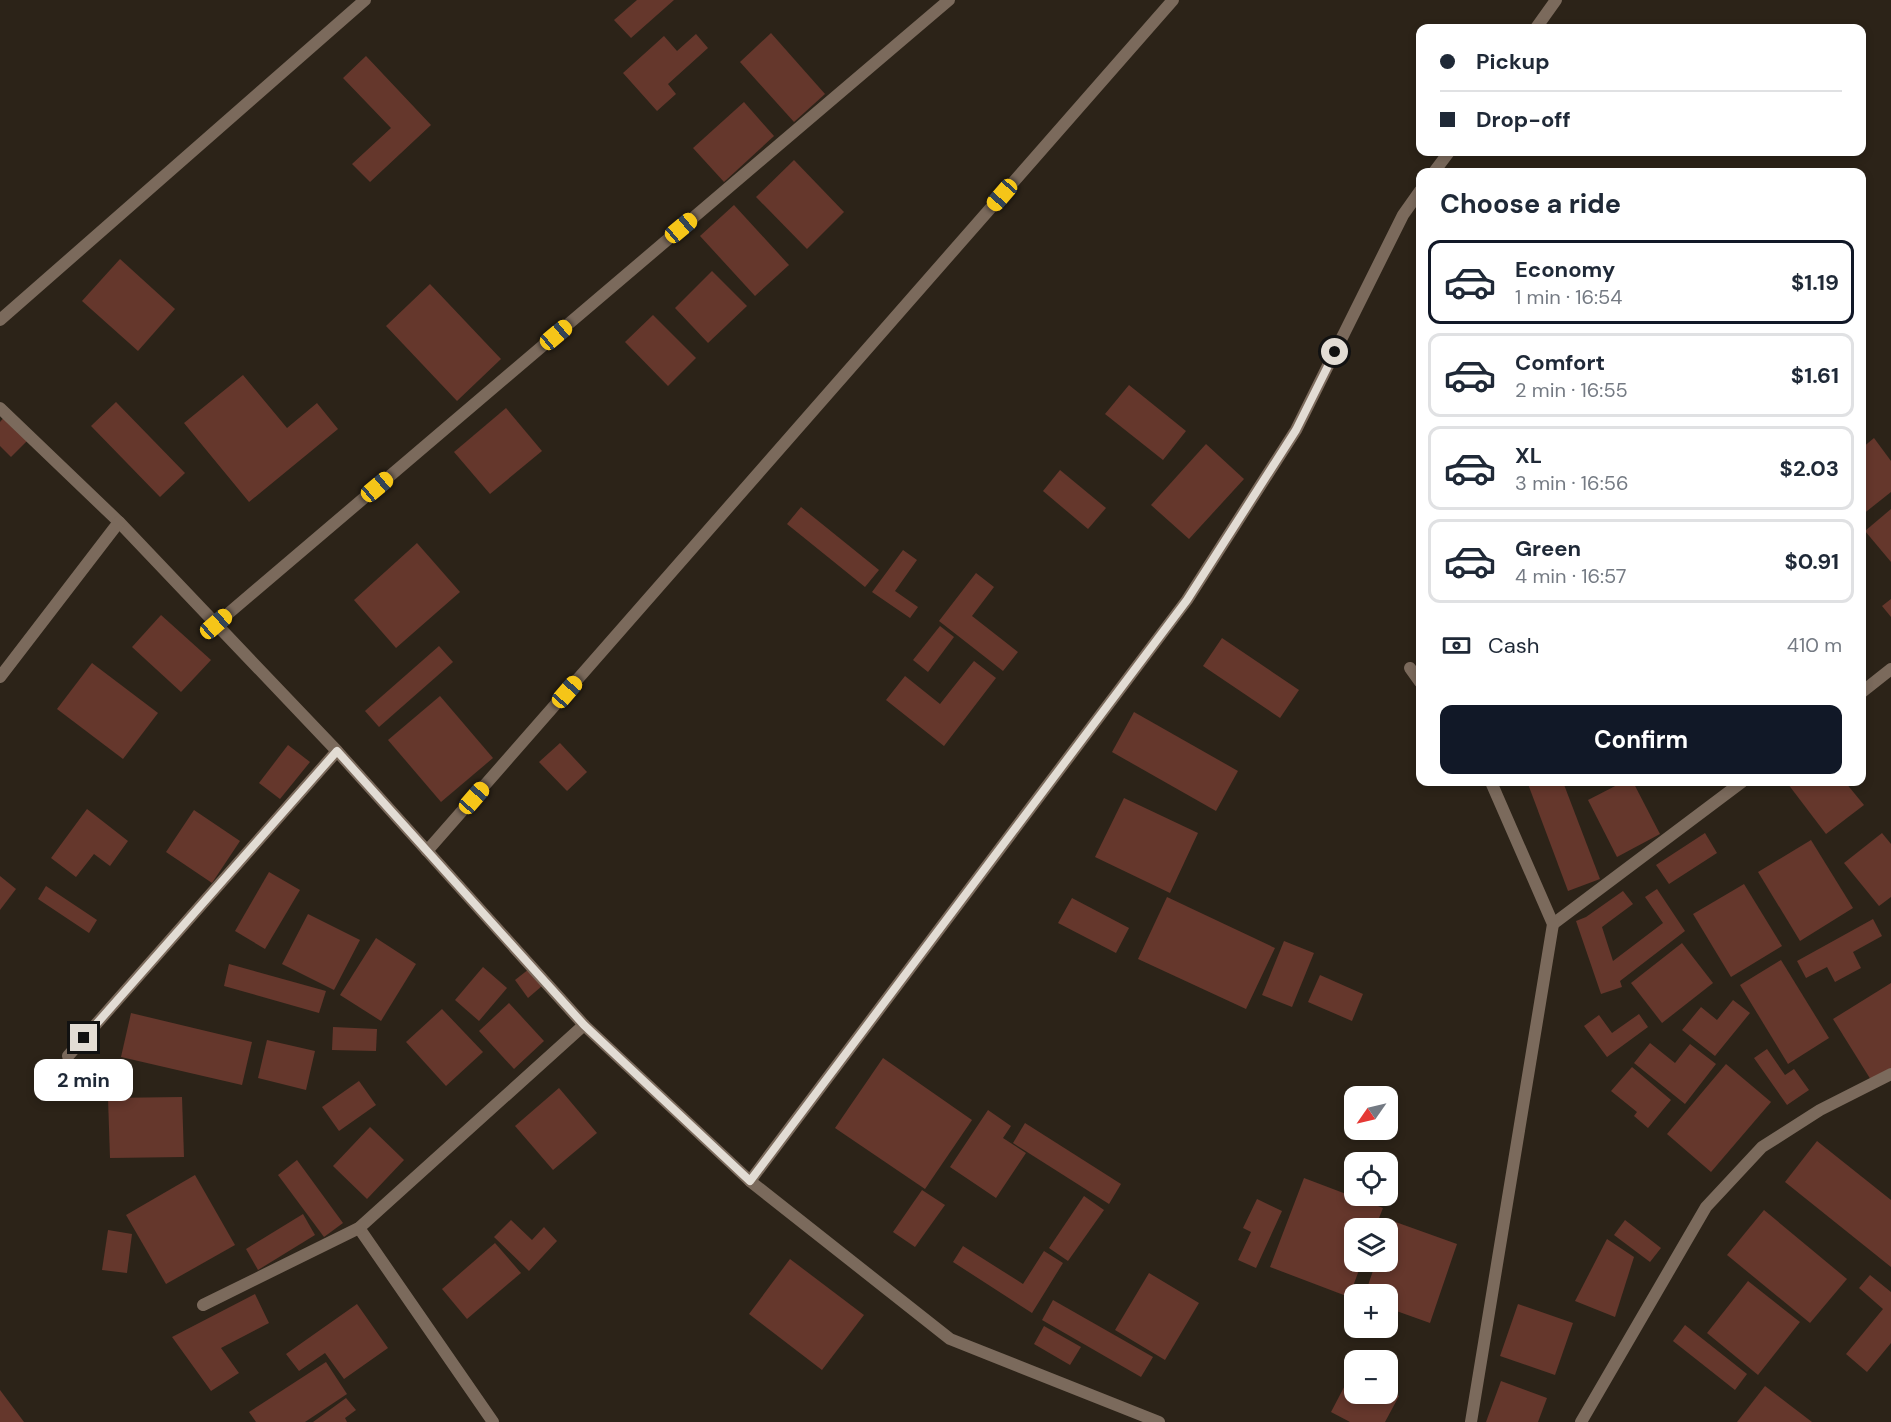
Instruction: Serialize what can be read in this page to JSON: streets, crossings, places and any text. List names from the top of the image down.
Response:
{
  "north": "bottom left",
  "page": {
    "banner": ["Pickup", "Drop-off"],
    "heading": "Choose a ride",
    "list": [
      {
        "name": "Economy",
        "note": "1 min · 16:54",
        "value": "$1.19"
      },
      {
        "name": "Comfort",
        "note": "2 min · 16:55",
        "value": "$1.61"
      },
      {
        "name": "XL",
        "note": "3 min · 16:56",
        "value": "$2.03"
      },
      {
        "name": "Green",
        "note": "4 min · 16:57",
        "value": "$0.91"
      }
    ],
    "pay": ["Cash", "410 m"],
    "buttons": "Confirm",
    "bubble": "2 min",
    "map_buttons": ["+", "−"]
  }
}
